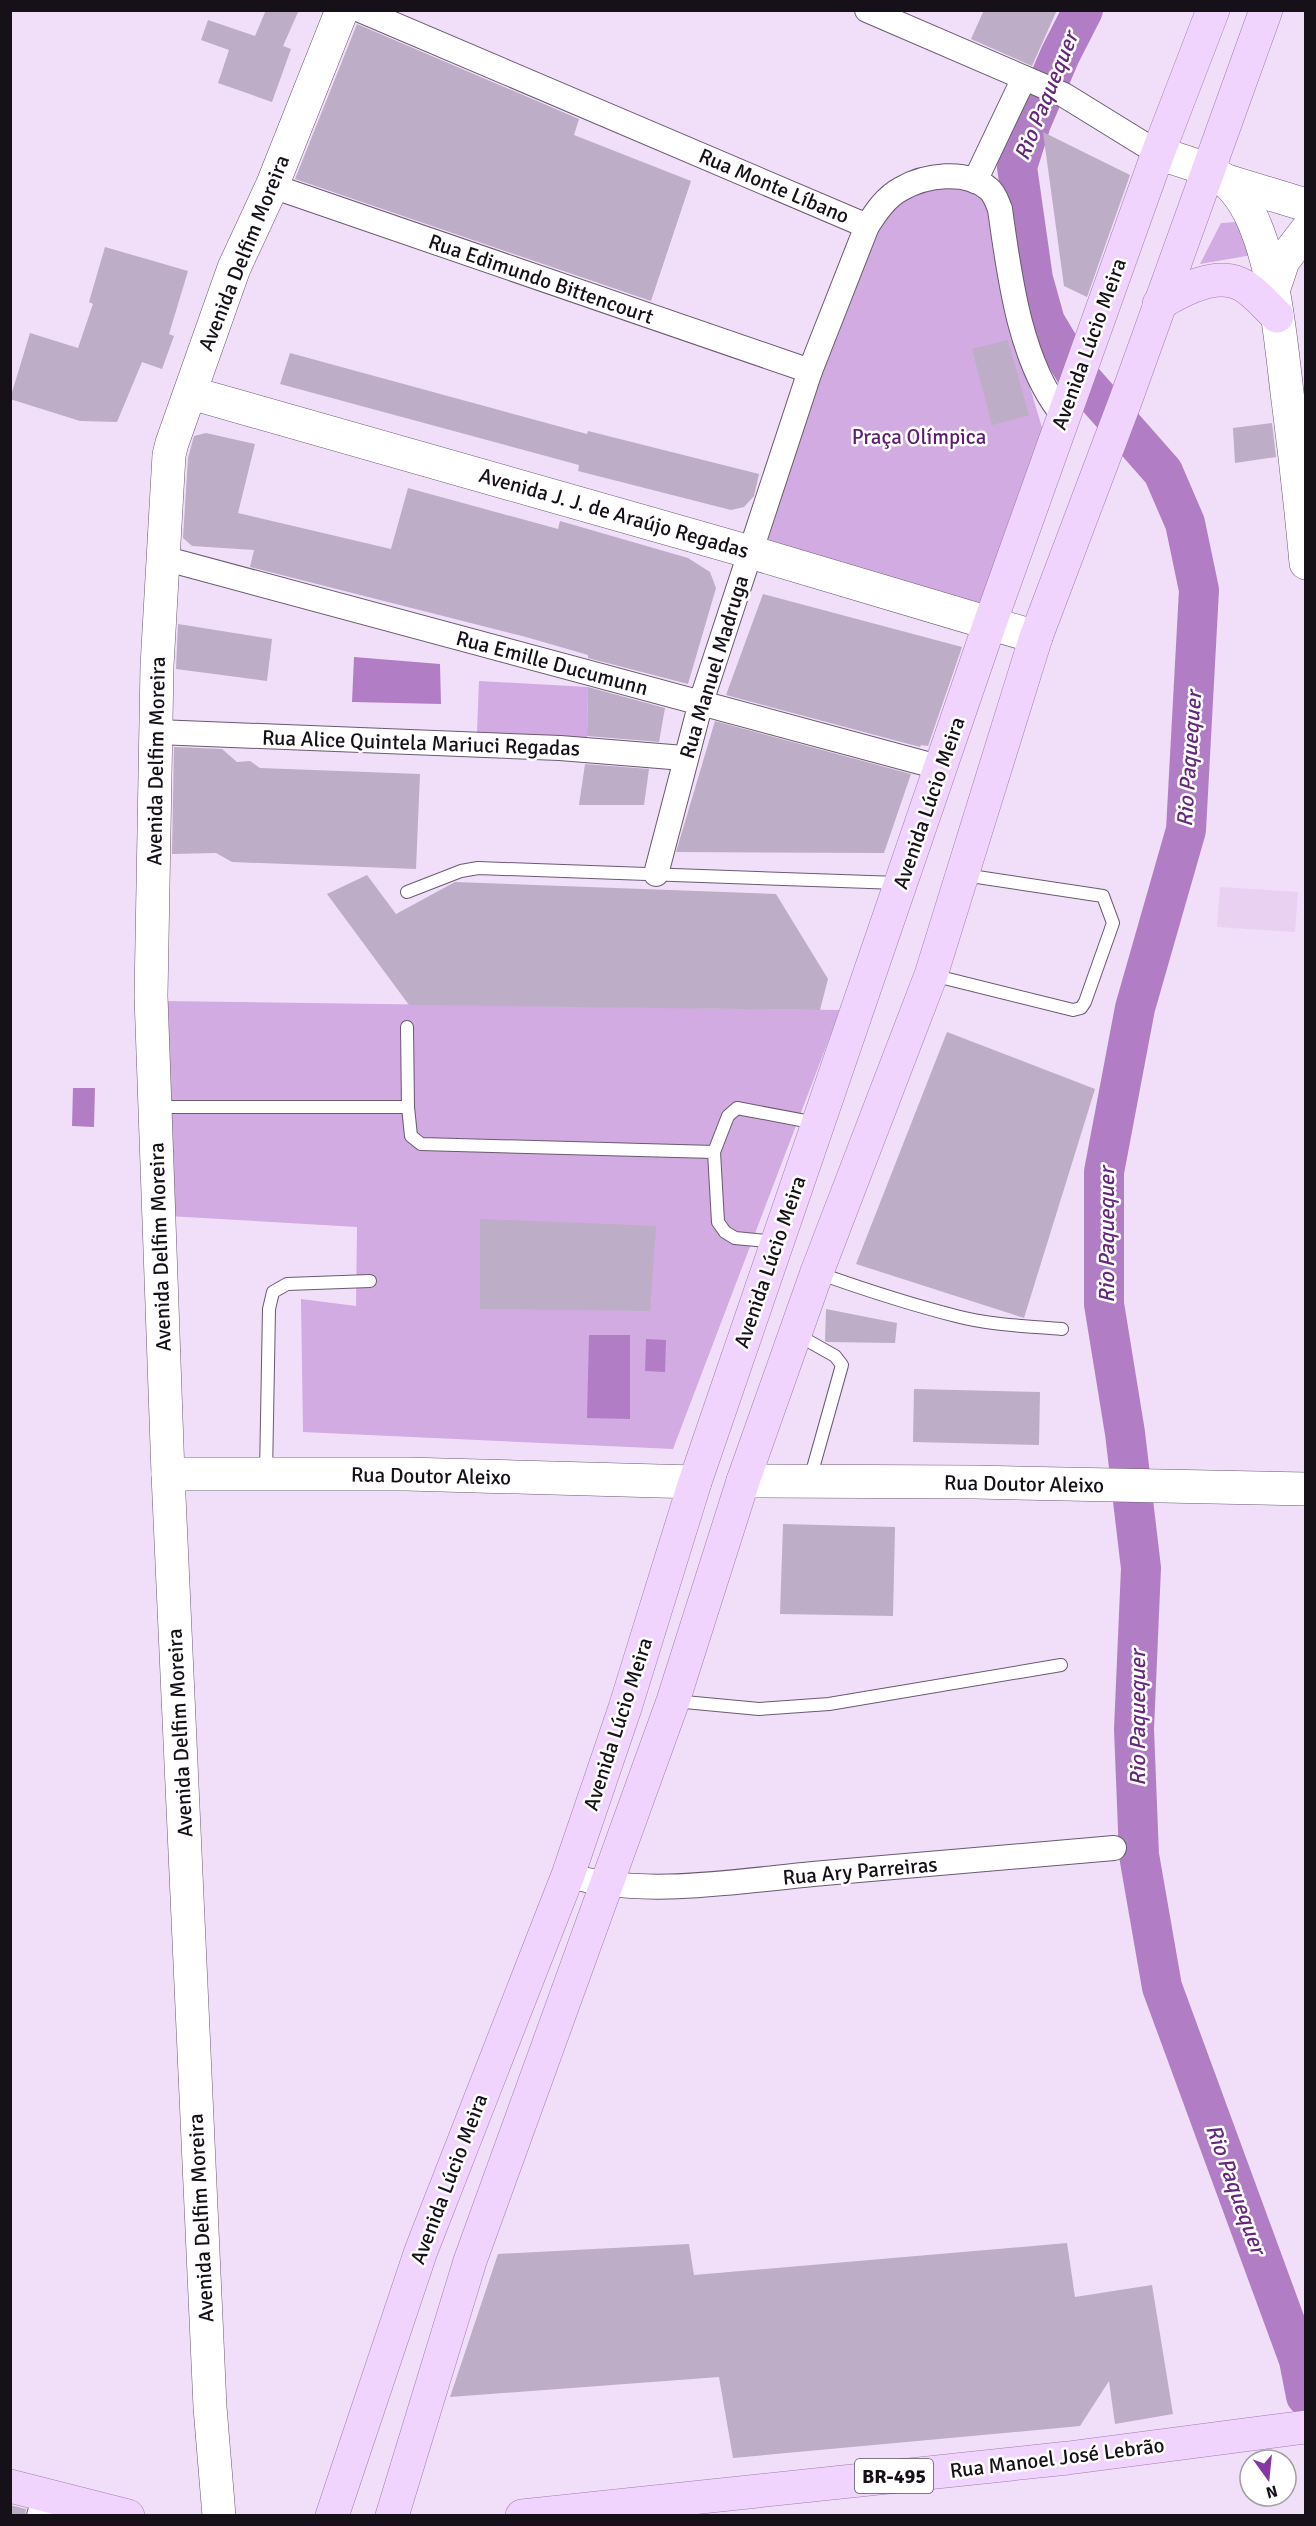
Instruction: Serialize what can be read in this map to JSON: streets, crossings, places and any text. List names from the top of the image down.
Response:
{
  "streets": {
    "main road": [
      "Avenida Delfim Moreira",
      "Avenida Lúcio Meira",
      "Avenida J. J. de Araújo Regadas",
      "Rua Doutor Aleixo",
      "Rua Manoel José Lebrão",
      "BR-495"
    ],
    "street": [
      "Rua Monte Líbano",
      "Rua Edimundo Bittencourt",
      "Rua Emille Ducumunn",
      "Rua Manuel Madruga",
      "Rua Alice Quintela Mariuci Regadas",
      "Rua Ary Parreiras"
    ]
  },
  "crossings": [
    ["Rua Monte Líbano", "Rua Manuel Madruga"],
    ["Avenida Delfim Moreira", "Rua Edimundo Bittencourt"],
    ["Avenida Delfim Moreira", "Avenida J. J. de Araújo Regadas"],
    ["Avenida Delfim Moreira", "Rua Emille Ducumunn"],
    ["Avenida Delfim Moreira", "Rua Alice Quintela Mariuci Regadas"],
    ["Avenida Delfim Moreira", "Rua Doutor Aleixo"],
    ["Rua Edimundo Bittencourt", "Rua Manuel Madruga"],
    ["Avenida Lúcio Meira", "Avenida J. J. de Araújo Regadas"],
    ["Avenida Lúcio Meira", "Rua Emille Ducumunn"],
    ["Avenida Lúcio Meira", "Rua Doutor Aleixo"],
    ["Avenida Lúcio Meira", "Rua Ary Parreiras"],
    ["Avenida J. J. de Araújo Regadas", "Rua Manuel Madruga"],
    ["Rua Emille Ducumunn", "Rua Manuel Madruga"],
    ["Rua Manuel Madruga", "Rua Alice Quintela Mariuci Regadas"]
  ],
  "water": ["Rio Paquequer"],
  "parks": ["Praça Olímpica"],
  "north": "bottom"
}
